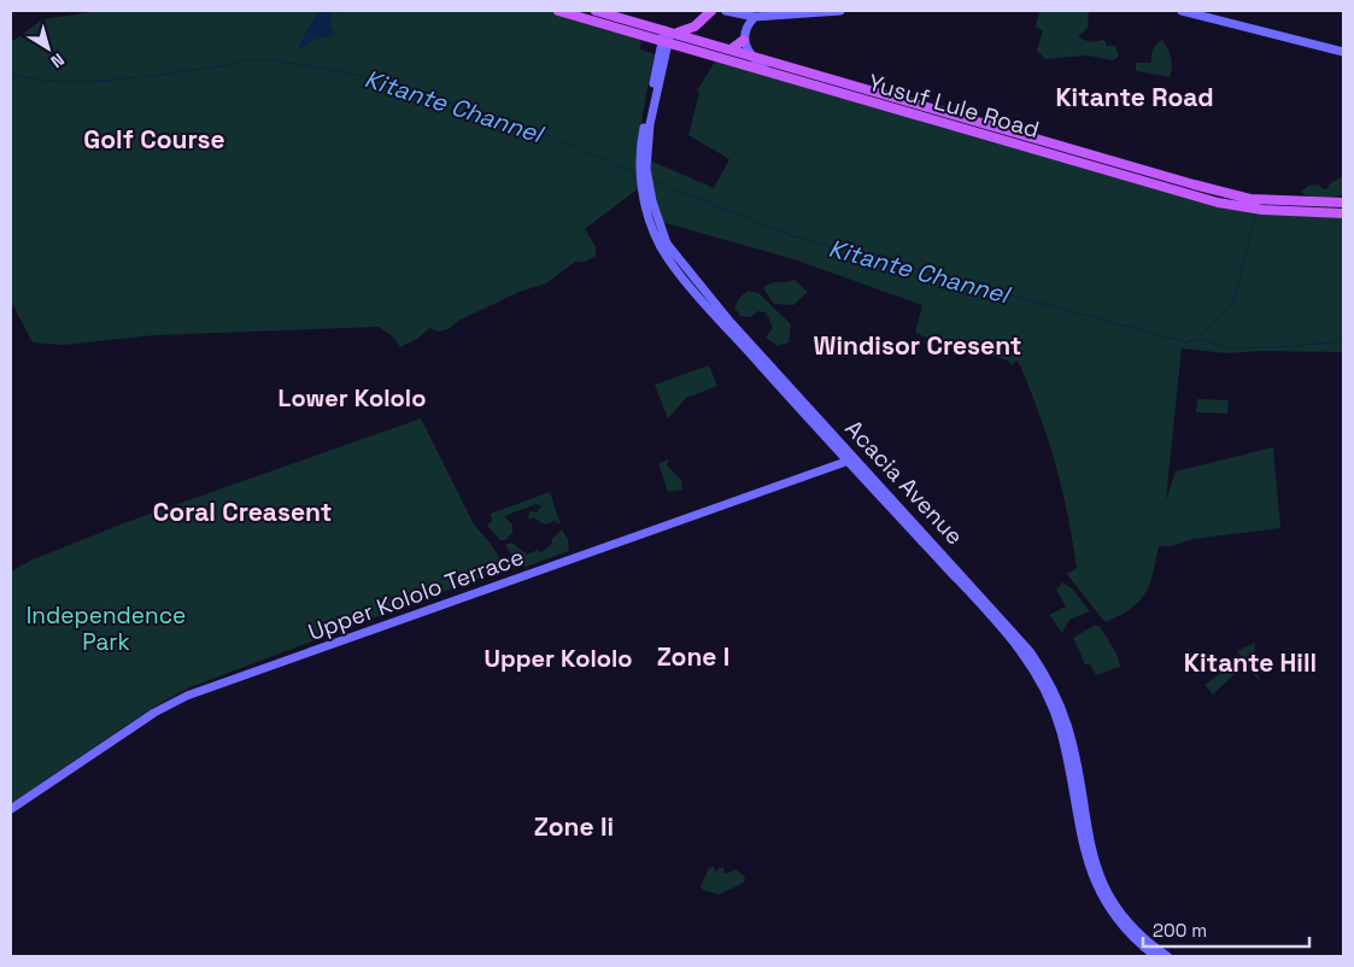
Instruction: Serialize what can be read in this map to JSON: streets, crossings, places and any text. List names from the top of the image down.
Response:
{
  "streets": {
    "main road": ["Yusuf Lule Road", "Acacia Avenue", "Upper Kololo Terrace"]
  },
  "crossings": [
    ["Yusuf Lule Road", "Acacia Avenue"],
    ["Acacia Avenue", "Upper Kololo Terrace"]
  ],
  "districts": [
    "Kitante Road",
    "Golf Course",
    "Windisor Cresent",
    "Lower Kololo",
    "Coral Creasent",
    "Zone I",
    "Upper Kololo",
    "Kitante Hill",
    "Zone Ii"
  ],
  "water": ["Kitante Channel"],
  "parks": ["Independence Park"],
  "scale_bar": "200 m",
  "north": "bottom right"
}
